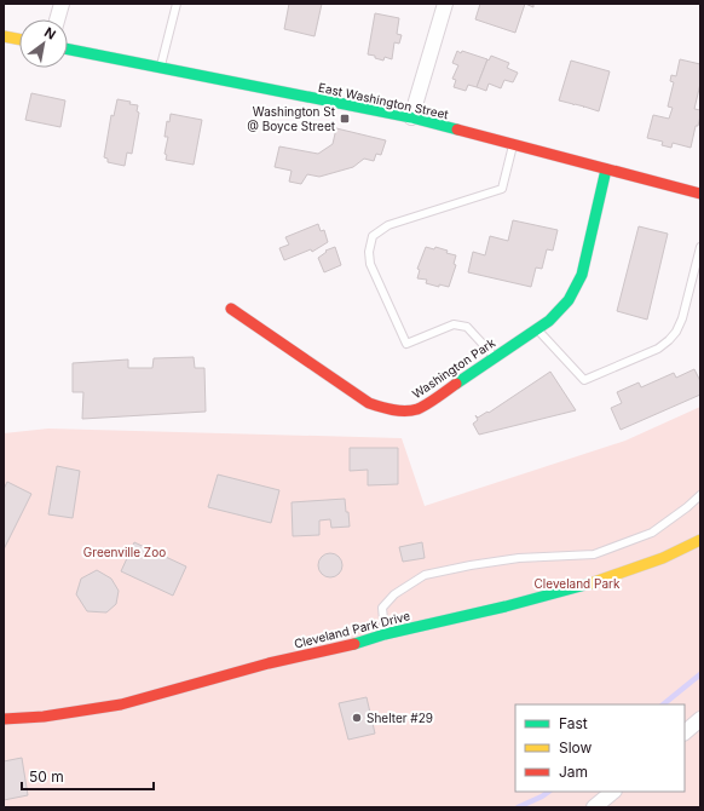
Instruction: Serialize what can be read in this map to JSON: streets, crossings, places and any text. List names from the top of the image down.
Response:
{
  "streets": {
    "street": ["East Washington Street", "Washington Park", "Cleveland Park Drive"]
  },
  "crossings": [
    ["East Washington Street", "Washington Park"]
  ],
  "parks": ["Greenville Zoo", "Cleveland Park"],
  "places": {
    "transit": ["Washington St @ Boyce Street"],
    "other": ["Shelter #29"]
  },
  "legend": ["Fast", "Slow", "Jam"],
  "scale_bar": "50 m",
  "north": "top right"
}
